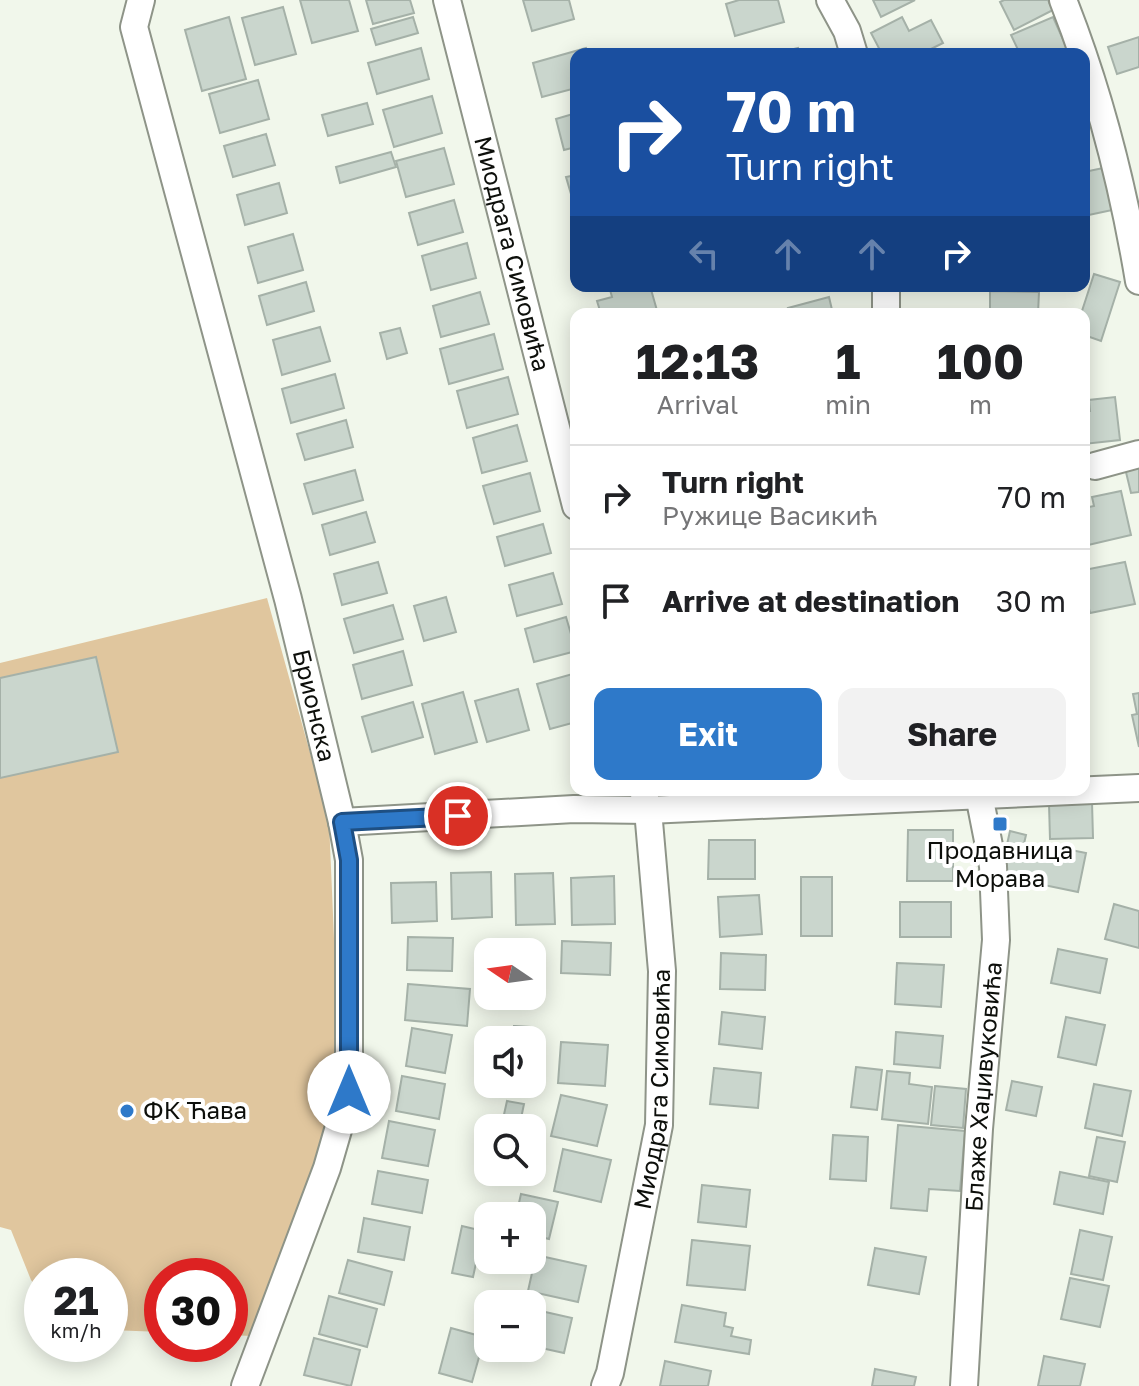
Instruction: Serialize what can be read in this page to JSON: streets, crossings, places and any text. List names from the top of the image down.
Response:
{
  "streets": {
    "street": ["Миодрага Симовића", "Брионска", "Блаже Хаџивуковића"]
  },
  "places": {
    "transit": ["Продавница Морава"],
    "other": ["ФК Ћава"]
  },
  "north": "left",
  "page": {
    "turn": ["70 m", "Turn right"],
    "eta": [
      "12:13",
      "Arrival",
      "1",
      "min",
      "100",
      "m"
    ],
    "list": [
      {
        "name": "Turn right",
        "note": "Ружице Васикић",
        "value": "70 m"
      },
      {
        "name": "Arrive at destination",
        "value": "30 m"
      }
    ],
    "buttons": ["Exit", "Share"],
    "map_buttons": ["+", "−"],
    "speed": "21 km/h",
    "limit": "30"
  }
}
